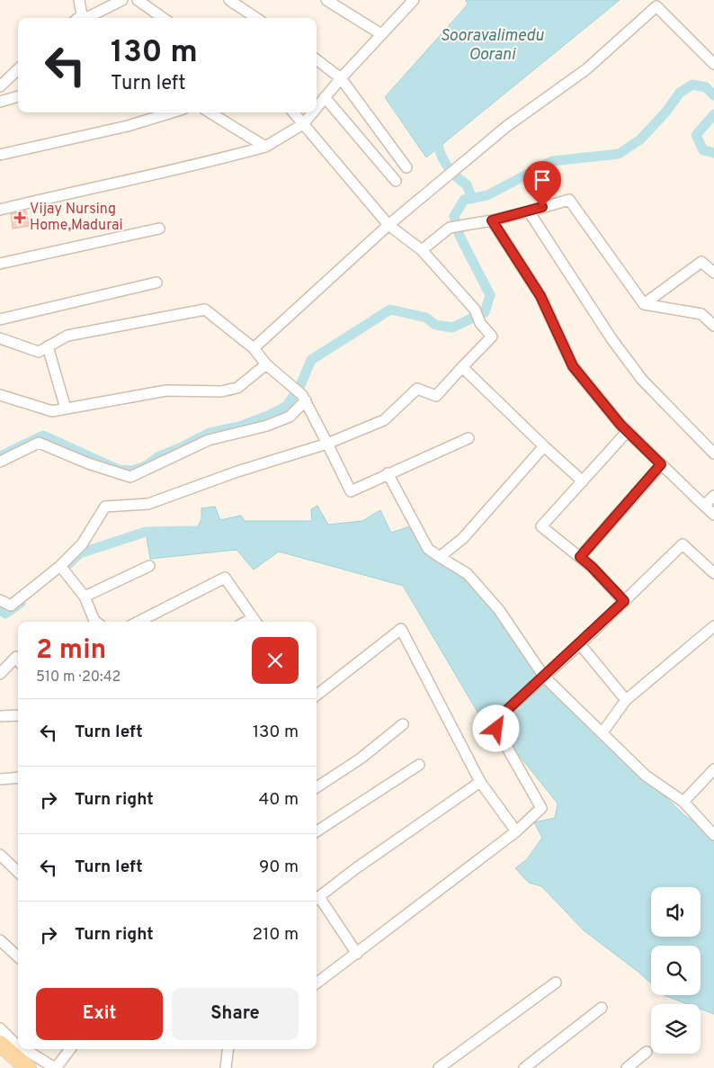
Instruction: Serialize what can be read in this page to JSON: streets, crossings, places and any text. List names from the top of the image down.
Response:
{
  "water": ["Sooravalimedu Oorani"],
  "places": {
    "health": ["Vijay Nursing Home,Madurai"]
  },
  "page": {
    "turn": ["130 m", "Turn left"],
    "heading": ["2 min", "510 m · 20:42"],
    "list": [
      {
        "name": "Turn left",
        "value": "130 m"
      },
      {
        "name": "Turn right",
        "value": "40 m"
      },
      {
        "name": "Turn left",
        "value": "90 m"
      },
      {
        "name": "Turn right",
        "value": "210 m"
      }
    ],
    "buttons": ["Exit", "Share"]
  }
}
